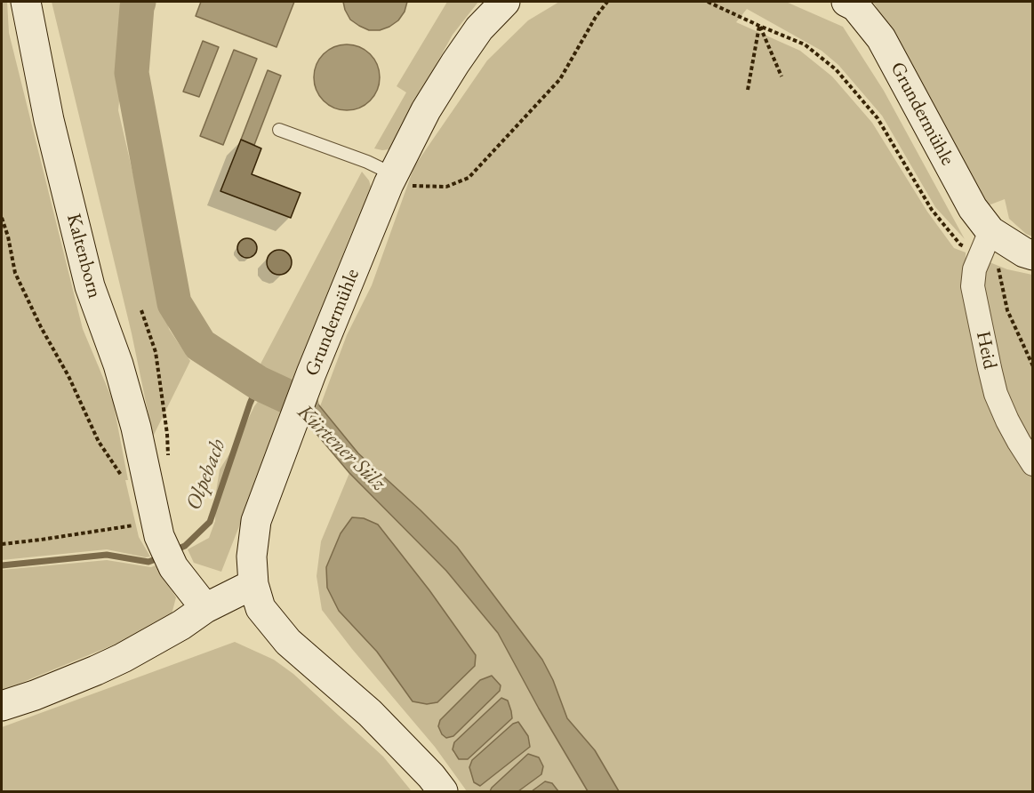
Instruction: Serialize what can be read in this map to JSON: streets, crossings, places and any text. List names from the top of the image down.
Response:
{
  "streets": {
    "main road": ["Grundermühle", "Kaltenborn"],
    "street": ["Heid"]
  },
  "crossings": [
    ["Grundermühle", "Heid"]
  ],
  "water": ["Kürtener Sülz", "Olpebach"]
}
